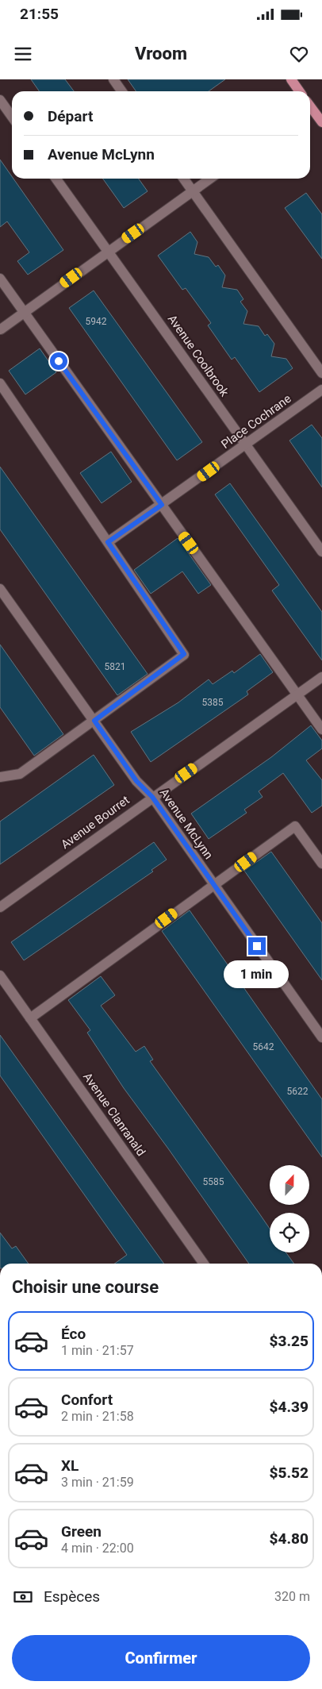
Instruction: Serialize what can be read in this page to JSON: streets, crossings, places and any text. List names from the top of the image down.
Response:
{
  "streets": {
    "street": [
      "Avenue Coolbrook",
      "Place Cochrane",
      "Avenue Bourret",
      "Avenue McLynn",
      "Avenue Clanranald"
    ]
  },
  "crossings": [
    ["Avenue Coolbrook", "Place Cochrane"],
    ["Avenue Bourret", "Avenue McLynn"]
  ],
  "house_numbers": [
    "5942",
    "5821",
    "5385",
    "5642",
    "5622",
    "5585"
  ],
  "north": "top",
  "page": {
    "status": "21:55",
    "header": "Vroom",
    "banner": ["Départ", "Avenue McLynn"],
    "bubble": "1 min",
    "heading": "Choisir une course",
    "list": [
      {
        "name": "Éco",
        "note": "1 min · 21:57",
        "value": "$3.25"
      },
      {
        "name": "Confort",
        "note": "2 min · 21:58",
        "value": "$4.39"
      },
      {
        "name": "XL",
        "note": "3 min · 21:59",
        "value": "$5.52"
      },
      {
        "name": "Green",
        "note": "4 min · 22:00",
        "value": "$4.80"
      }
    ],
    "pay": ["Espèces", "320 m"],
    "buttons": "Confirmer"
  }
}
